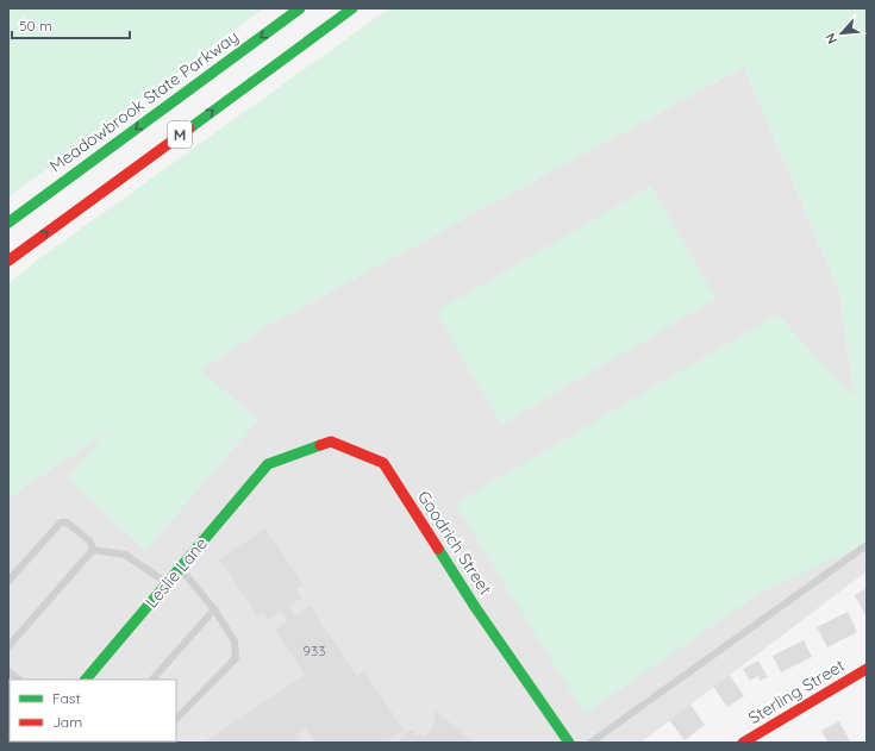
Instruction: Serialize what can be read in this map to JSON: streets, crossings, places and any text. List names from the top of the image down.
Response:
{
  "streets": {
    "main road": [
      "Meadowbrook State Parkway",
      "M",
      "Goodrich Street",
      "Leslie Lane",
      "Sterling Street"
    ]
  },
  "crossings": [
    ["Goodrich Street", "Leslie Lane"]
  ],
  "house_numbers": ["933"],
  "legend": ["Fast", "Jam"],
  "scale_bar": "50 m",
  "north": "bottom left"
}
